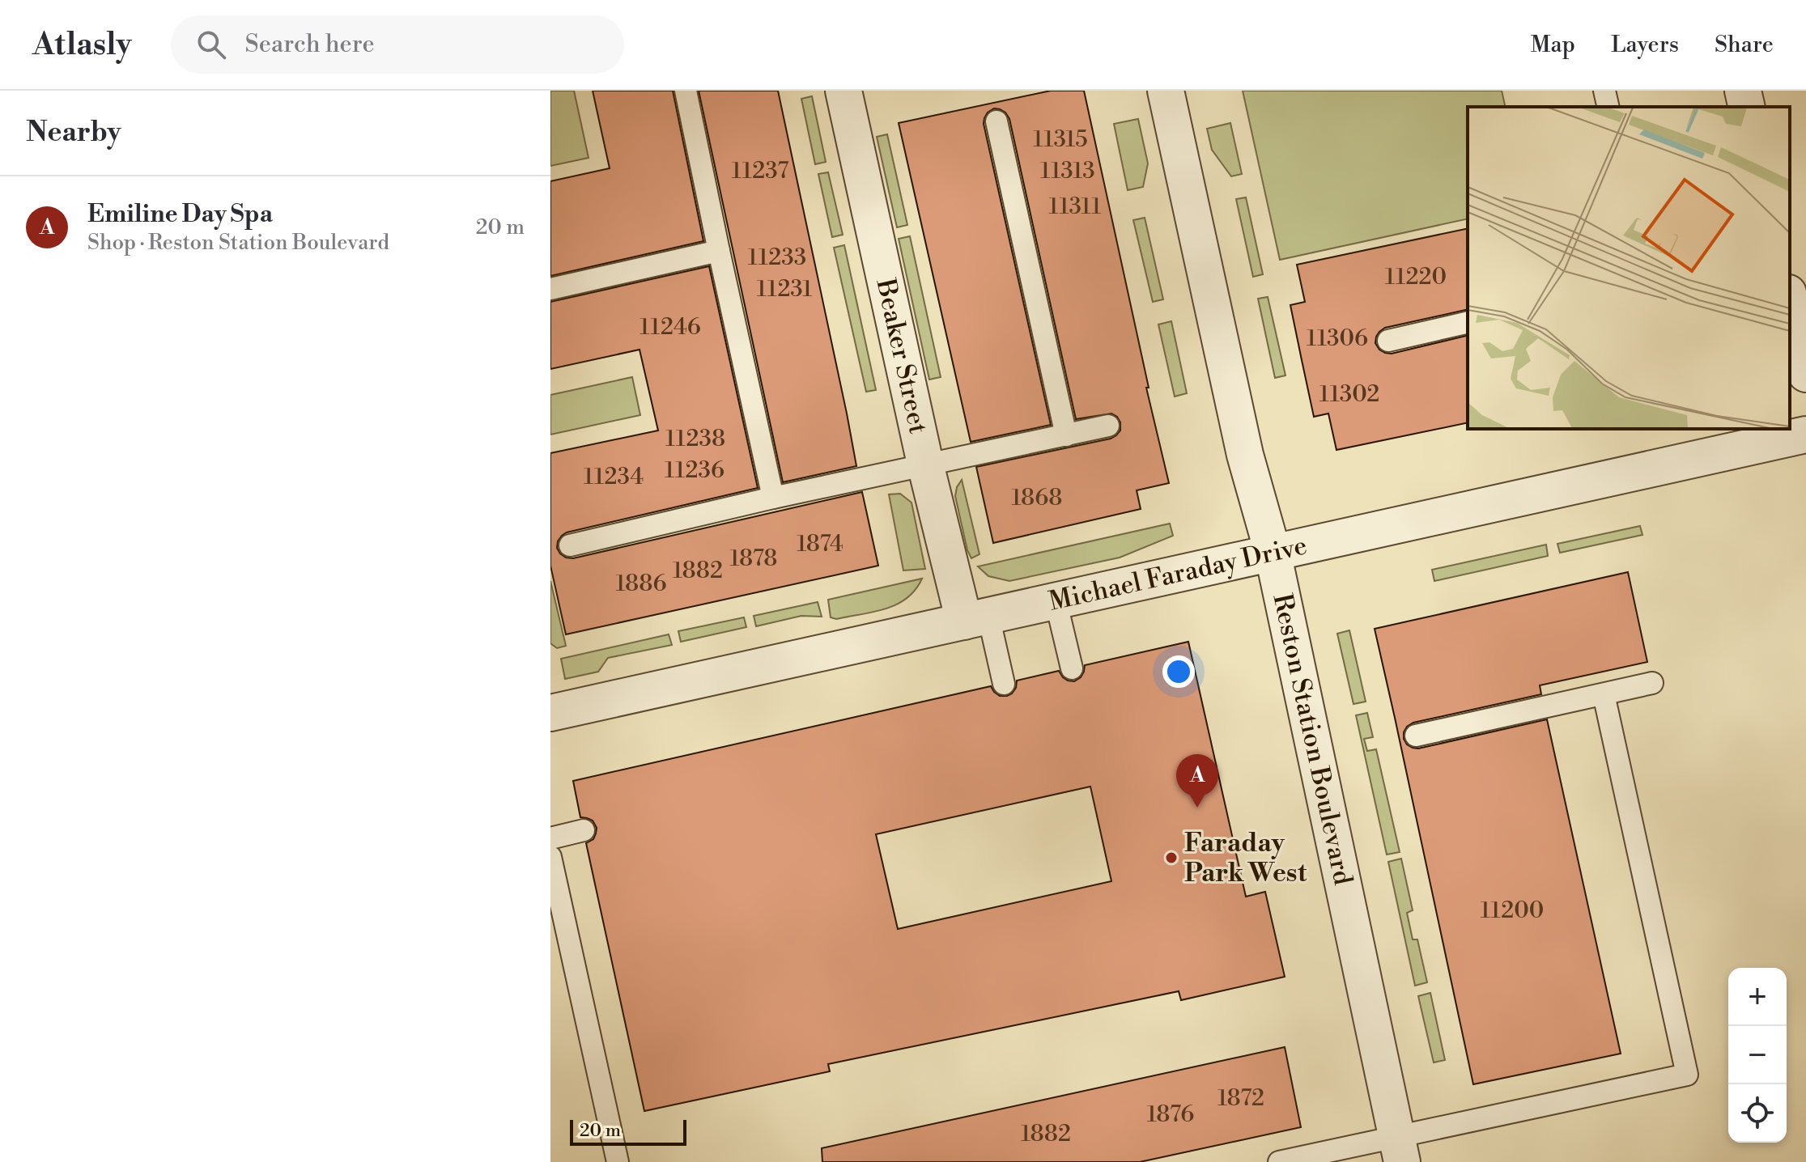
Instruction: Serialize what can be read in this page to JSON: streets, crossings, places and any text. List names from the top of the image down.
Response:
{
  "streets": {
    "street": ["Beaker Street", "Michael Faraday Drive", "Reston Station Boulevard"]
  },
  "crossings": [
    ["Beaker Street", "Michael Faraday Drive"],
    ["Michael Faraday Drive", "Reston Station Boulevard"]
  ],
  "places": ["Faraday Park West"],
  "house_numbers": [
    "11315",
    "11237",
    "11313",
    "11311",
    "11233",
    "11220",
    "11231",
    "11246",
    "11306",
    "11302",
    "11238",
    "11236",
    "11234",
    "1868",
    "1874",
    "1878",
    "1882",
    "1886",
    "11200",
    "1872",
    "1876",
    "1882"
  ],
  "scale_bar": "20 m",
  "page": {
    "header": "Atlasly",
    "search": "Search here",
    "nav": ["Map", "Layers", "Share"],
    "heading": "Nearby",
    "list": [
      {
        "mark": "A",
        "name": "Emiline Day Spa",
        "note": "Shop · Reston Station Boulevard",
        "value": "20 m"
      }
    ],
    "pins": "A",
    "map_buttons": ["+", "−"],
    "scale": "20 m"
  }
}
